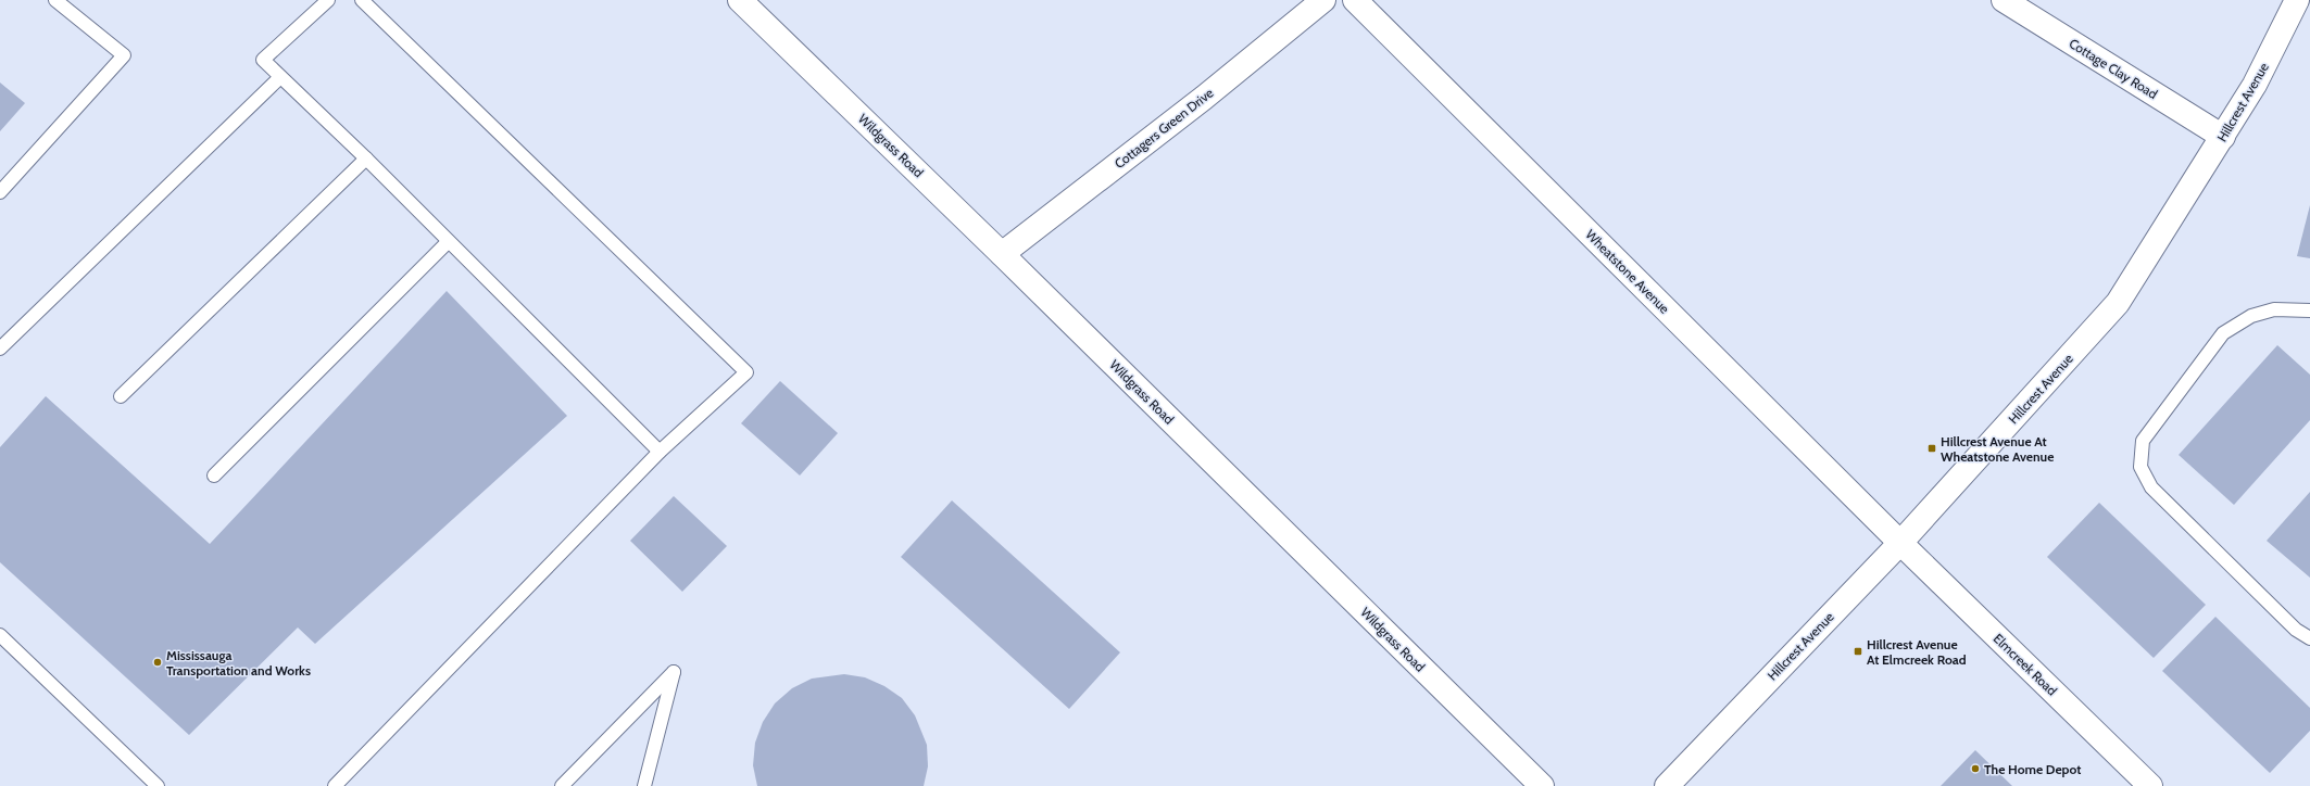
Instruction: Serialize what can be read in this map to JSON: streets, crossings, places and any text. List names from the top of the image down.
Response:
{
  "streets": {
    "street": [
      "Cottage Clay Road",
      "Hillcrest Avenue",
      "Cottagers Green Drive",
      "Wildgrass Road",
      "Wheatstone Avenue",
      "Elmcreek Road"
    ]
  },
  "crossings": [
    ["Cottage Clay Road", "Hillcrest Avenue"],
    ["Hillcrest Avenue", "Wheatstone Avenue"],
    ["Hillcrest Avenue", "Elmcreek Road"],
    ["Cottagers Green Drive", "Wildgrass Road"],
    ["Wheatstone Avenue", "Elmcreek Road"]
  ],
  "places": {
    "transit": ["Hillcrest Avenue At Wheatstone Avenue", "Hillcrest Avenue At Elmcreek Road"],
    "other": ["Mississauga Transportation and Works", "The Home Depot"]
  }
}
